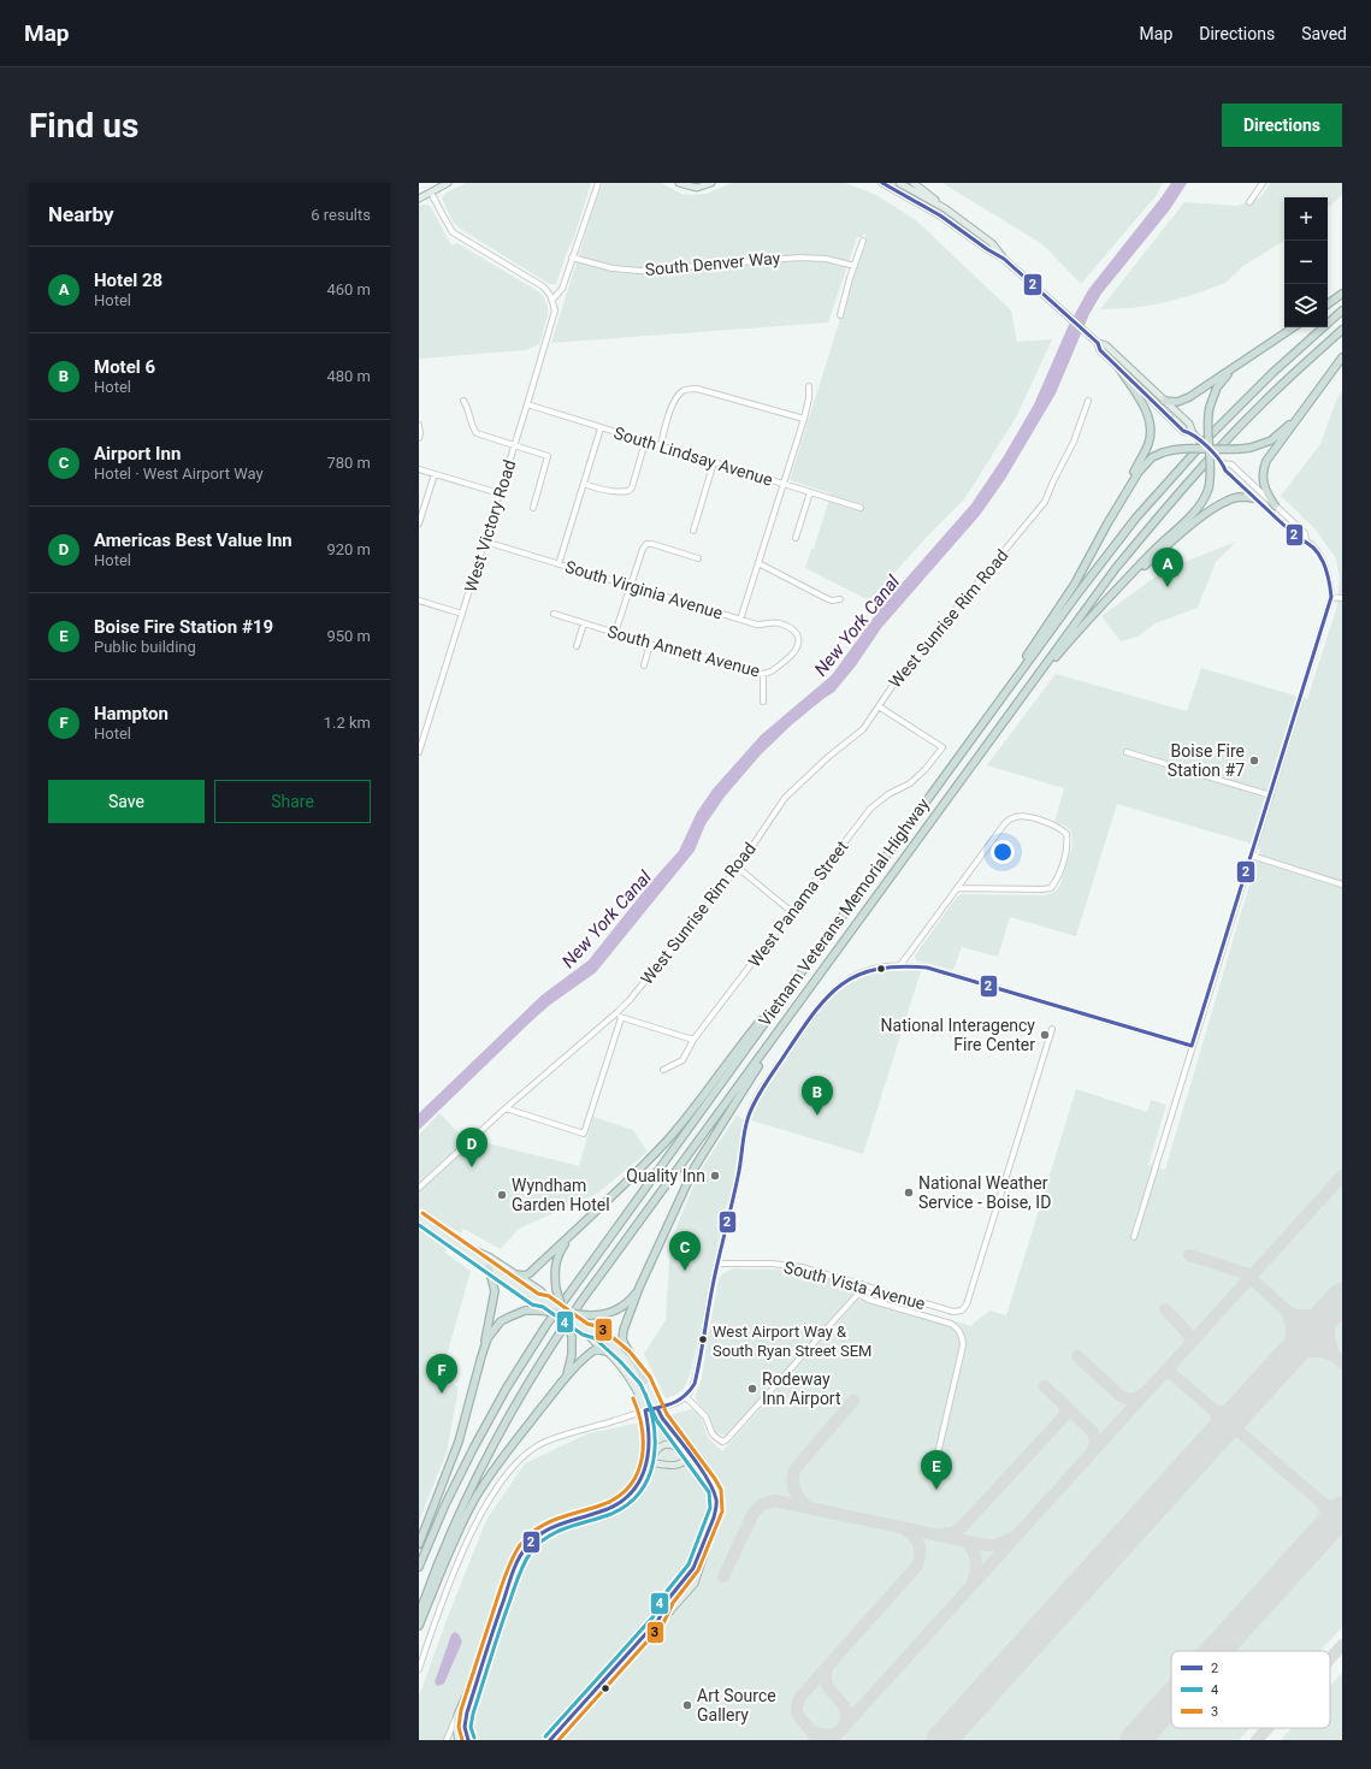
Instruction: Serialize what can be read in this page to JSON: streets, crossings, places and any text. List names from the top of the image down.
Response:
{
  "streets": {
    "highway": ["Vietnam Veterans Memorial Highway"],
    "street": [
      "South Denver Way",
      "South Lindsay Avenue",
      "West Victory Road",
      "South Virginia Avenue",
      "West Sunrise Rim Road",
      "South Annett Avenue",
      "West Panama Street",
      "South Vista Avenue"
    ]
  },
  "crossings": [
    ["South Lindsay Avenue", "West Victory Road"],
    ["West Victory Road", "South Virginia Avenue"],
    ["South Virginia Avenue", "South Annett Avenue"],
    ["West Sunrise Rim Road", "West Panama Street"]
  ],
  "water": ["New York Canal"],
  "places": [
    "Boise Fire Station #7",
    "National Interagency Fire Center",
    "Quality Inn",
    "National Weather Service - Boise, ID",
    "Wyndham Garden Hotel",
    "West Airport Way & South Ryan Street SEM",
    "Rodeway Inn Airport",
    "Art Source Gallery"
  ],
  "lines": ["transit line 2", "transit line 3", "transit line 4"],
  "legend": ["2", "4", "3"],
  "page": {
    "header": "Map",
    "nav": ["Map", "Directions", "Saved"],
    "buttons": [
      "Directions",
      ["Save", "Share"]
    ],
    "title": "Find us",
    "heading": ["Nearby", "6 results"],
    "map_buttons": ["+", "−"],
    "list": [
      {
        "mark": "A",
        "name": "Hotel 28",
        "note": "Hotel",
        "value": "460 m"
      },
      {
        "mark": "B",
        "name": "Motel 6",
        "note": "Hotel",
        "value": "480 m"
      },
      {
        "mark": "C",
        "name": "Airport Inn",
        "note": "Hotel · West Airport Way",
        "value": "780 m"
      },
      {
        "mark": "D",
        "name": "Americas Best Value Inn",
        "note": "Hotel",
        "value": "920 m"
      },
      {
        "mark": "E",
        "name": "Boise Fire Station #19",
        "note": "Public building",
        "value": "950 m"
      },
      {
        "mark": "F",
        "name": "Hampton",
        "note": "Hotel",
        "value": "1.2 km"
      }
    ],
    "pins": [
      "A",
      "B",
      "D",
      "C",
      "F",
      "E"
    ]
  }
}
